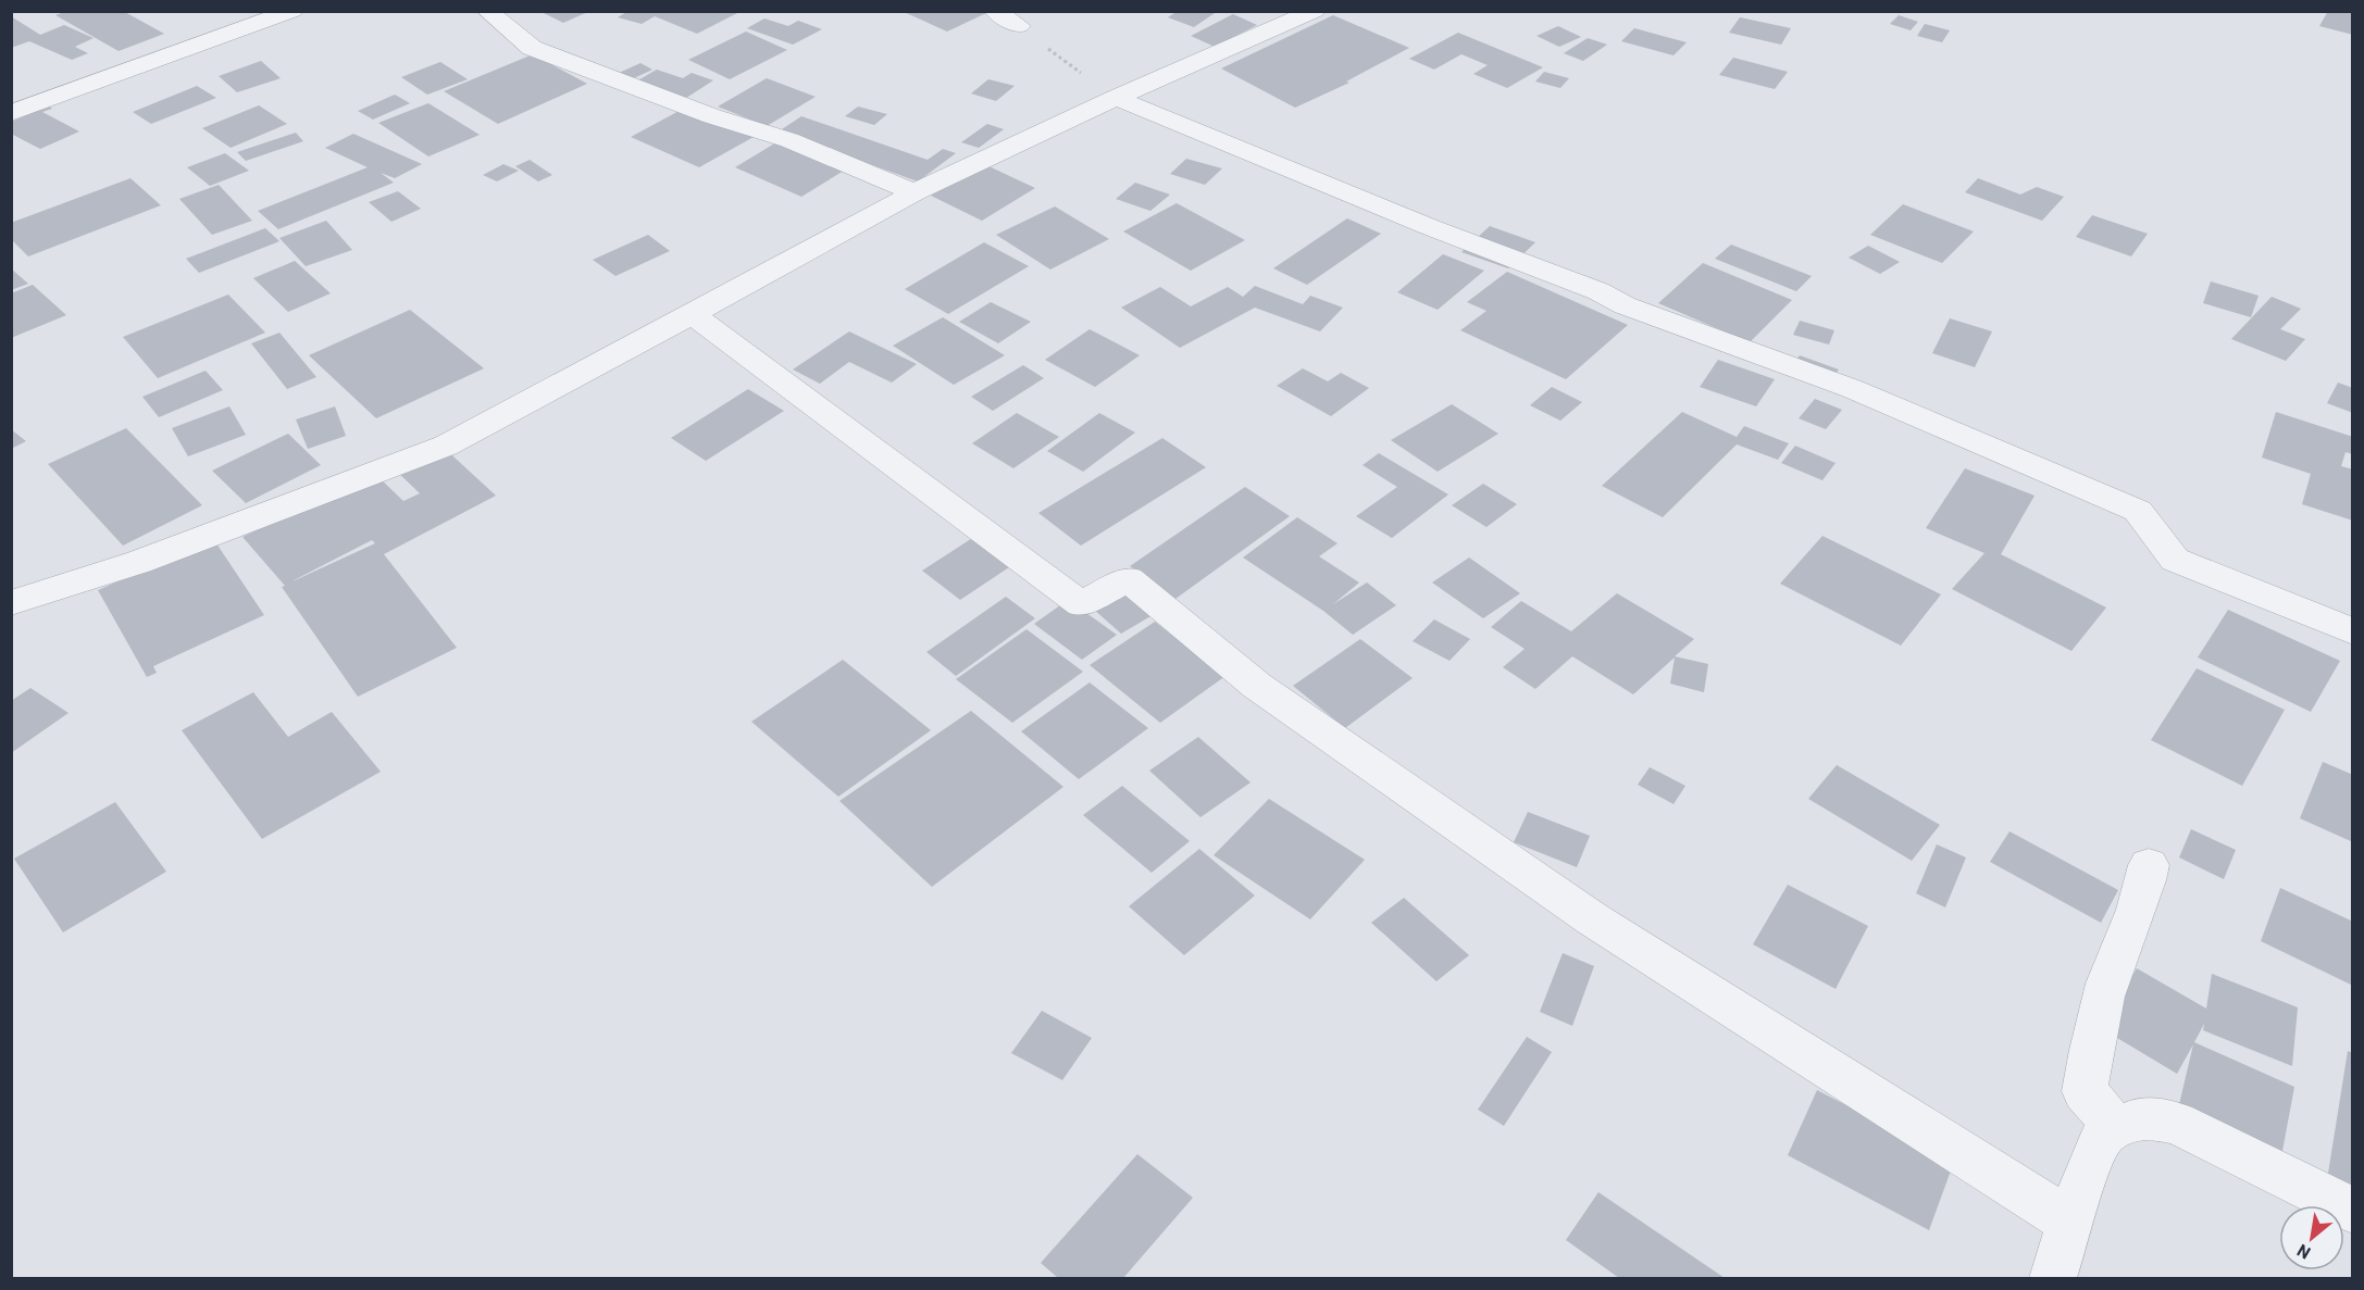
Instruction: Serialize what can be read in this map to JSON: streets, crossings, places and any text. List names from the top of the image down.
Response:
{
  "north": "bottom left"
}
